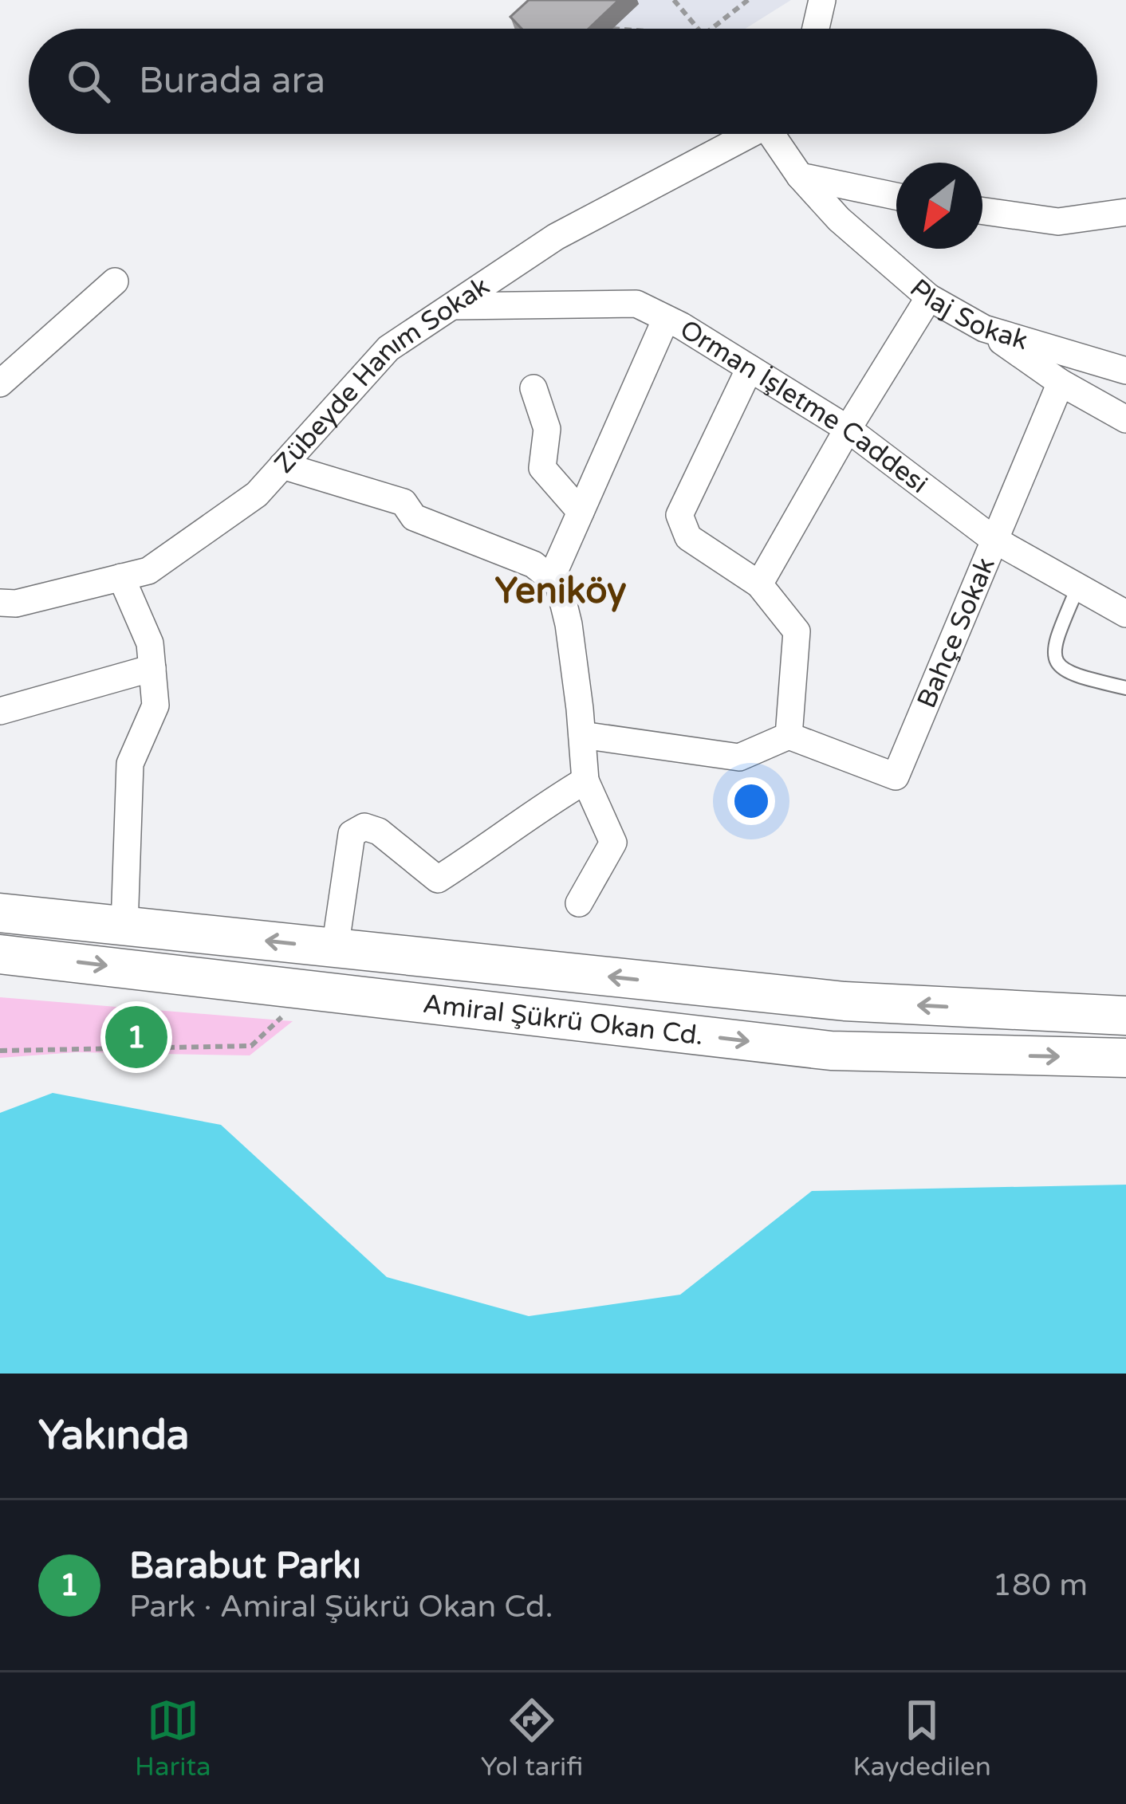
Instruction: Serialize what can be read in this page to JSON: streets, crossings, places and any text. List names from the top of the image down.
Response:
{
  "streets": {
    "main road": ["Amiral Şükrü Okan Cd."],
    "street": [
      "Plaj Sokak",
      "Zübeyde Hanım Sokak",
      "Orman İşletme Caddesi",
      "Bahçe Sokak"
    ]
  },
  "crossings": [
    ["Zübeyde Hanım Sokak", "Orman İşletme Caddesi"],
    ["Orman İşletme Caddesi", "Bahçe Sokak"]
  ],
  "districts": ["Yeniköy"],
  "north": "bottom left",
  "page": {
    "search": "Burada ara",
    "pins": "1",
    "heading": "Yakında",
    "list": [
      {
        "mark": "1",
        "name": "Barabut Parkı",
        "note": "Park · Amiral Şükrü Okan Cd.",
        "value": "180 m"
      }
    ],
    "nav": ["Harita", "Yol tarifi", "Kaydedilen"]
  }
}
